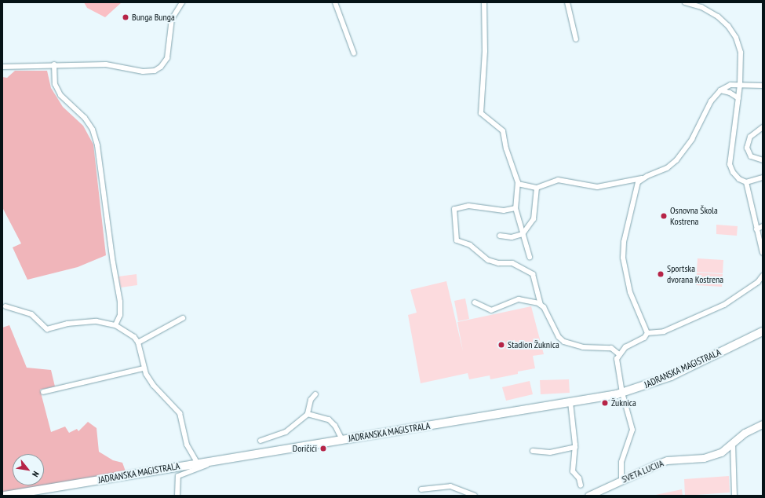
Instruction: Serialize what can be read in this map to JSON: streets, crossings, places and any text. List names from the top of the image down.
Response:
{
  "streets": {
    "main road": ["JADRANSKA MAGISTRALA"],
    "street": ["SVETA LUCIJA"]
  },
  "places": [
    "Bunga Bunga",
    "Osnovna Škola Kostrena",
    "Sportska dvorana Kostrena",
    "Stadion Žuknica",
    "Žuknica",
    "Doričići"
  ],
  "north": "bottom right"
}
